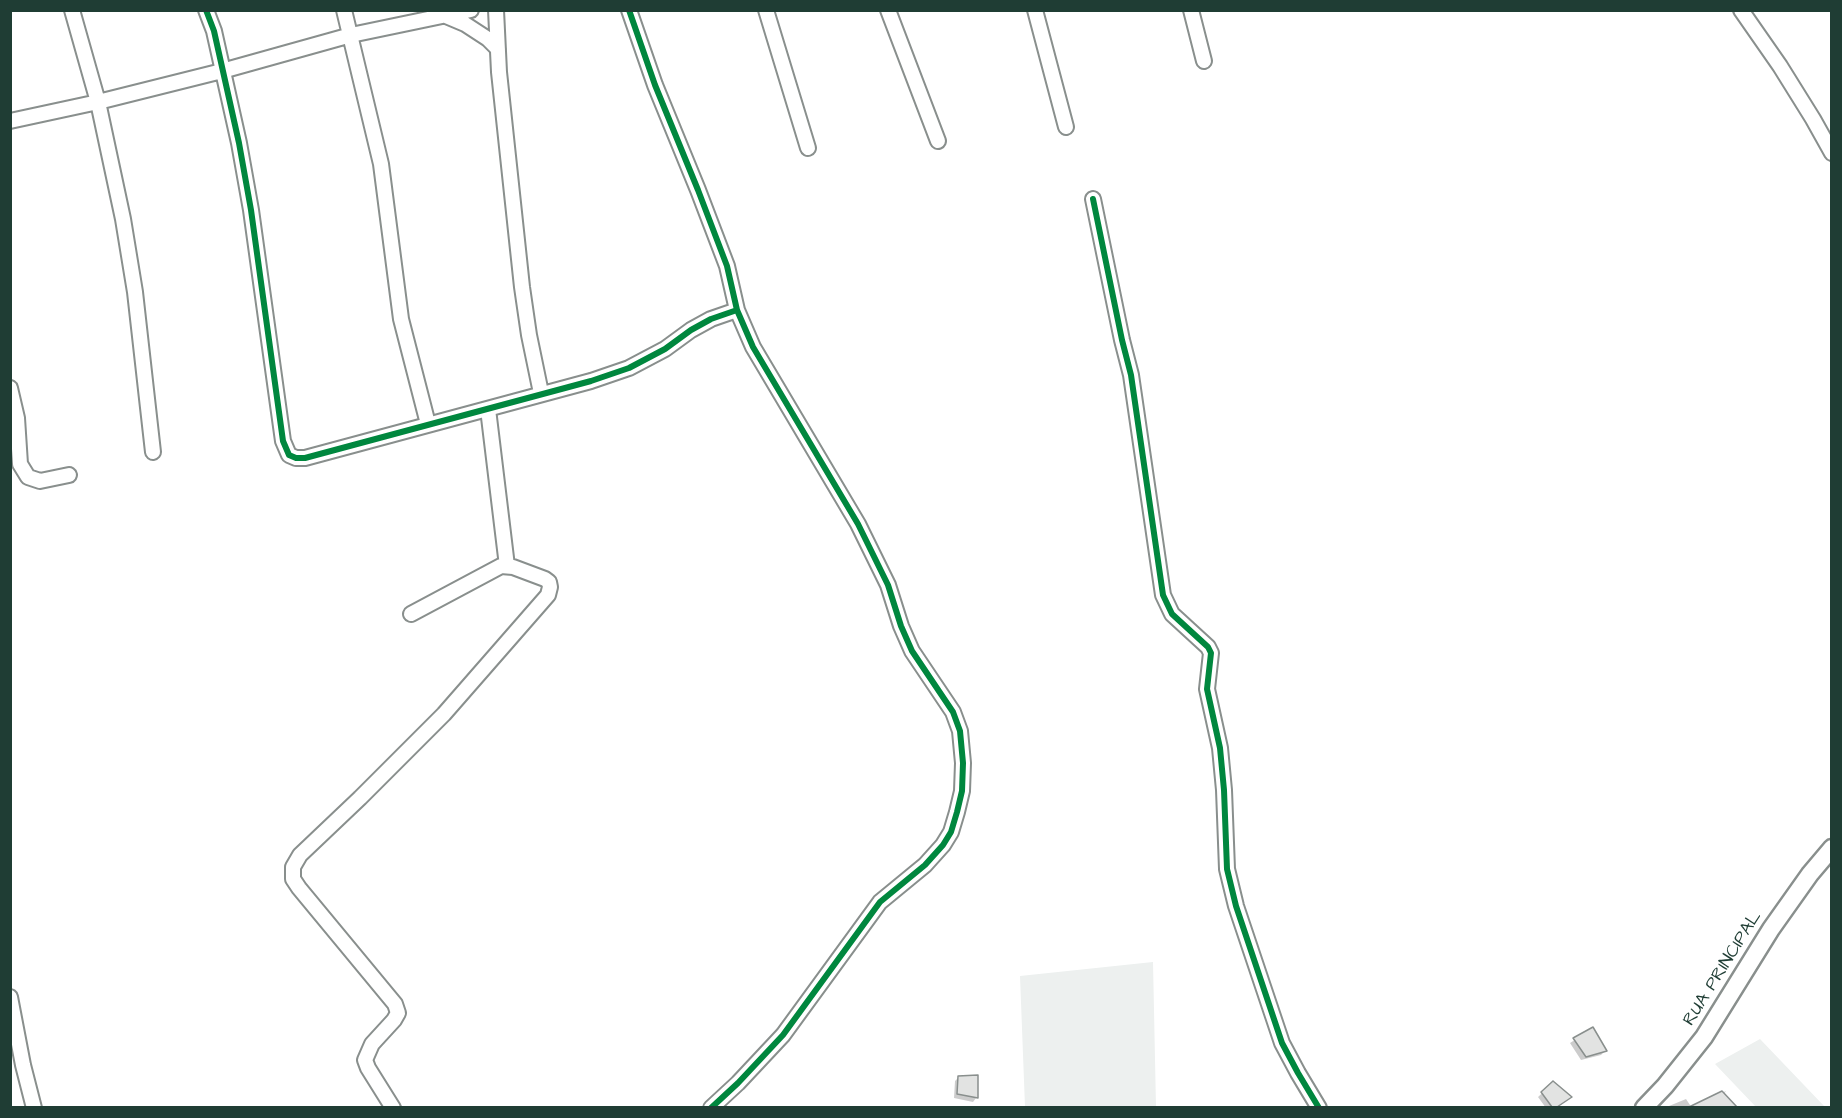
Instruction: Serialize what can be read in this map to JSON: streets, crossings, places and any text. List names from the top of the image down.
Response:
{
  "streets": {
    "street": ["RUA PRINCIPAL"]
  }
}
